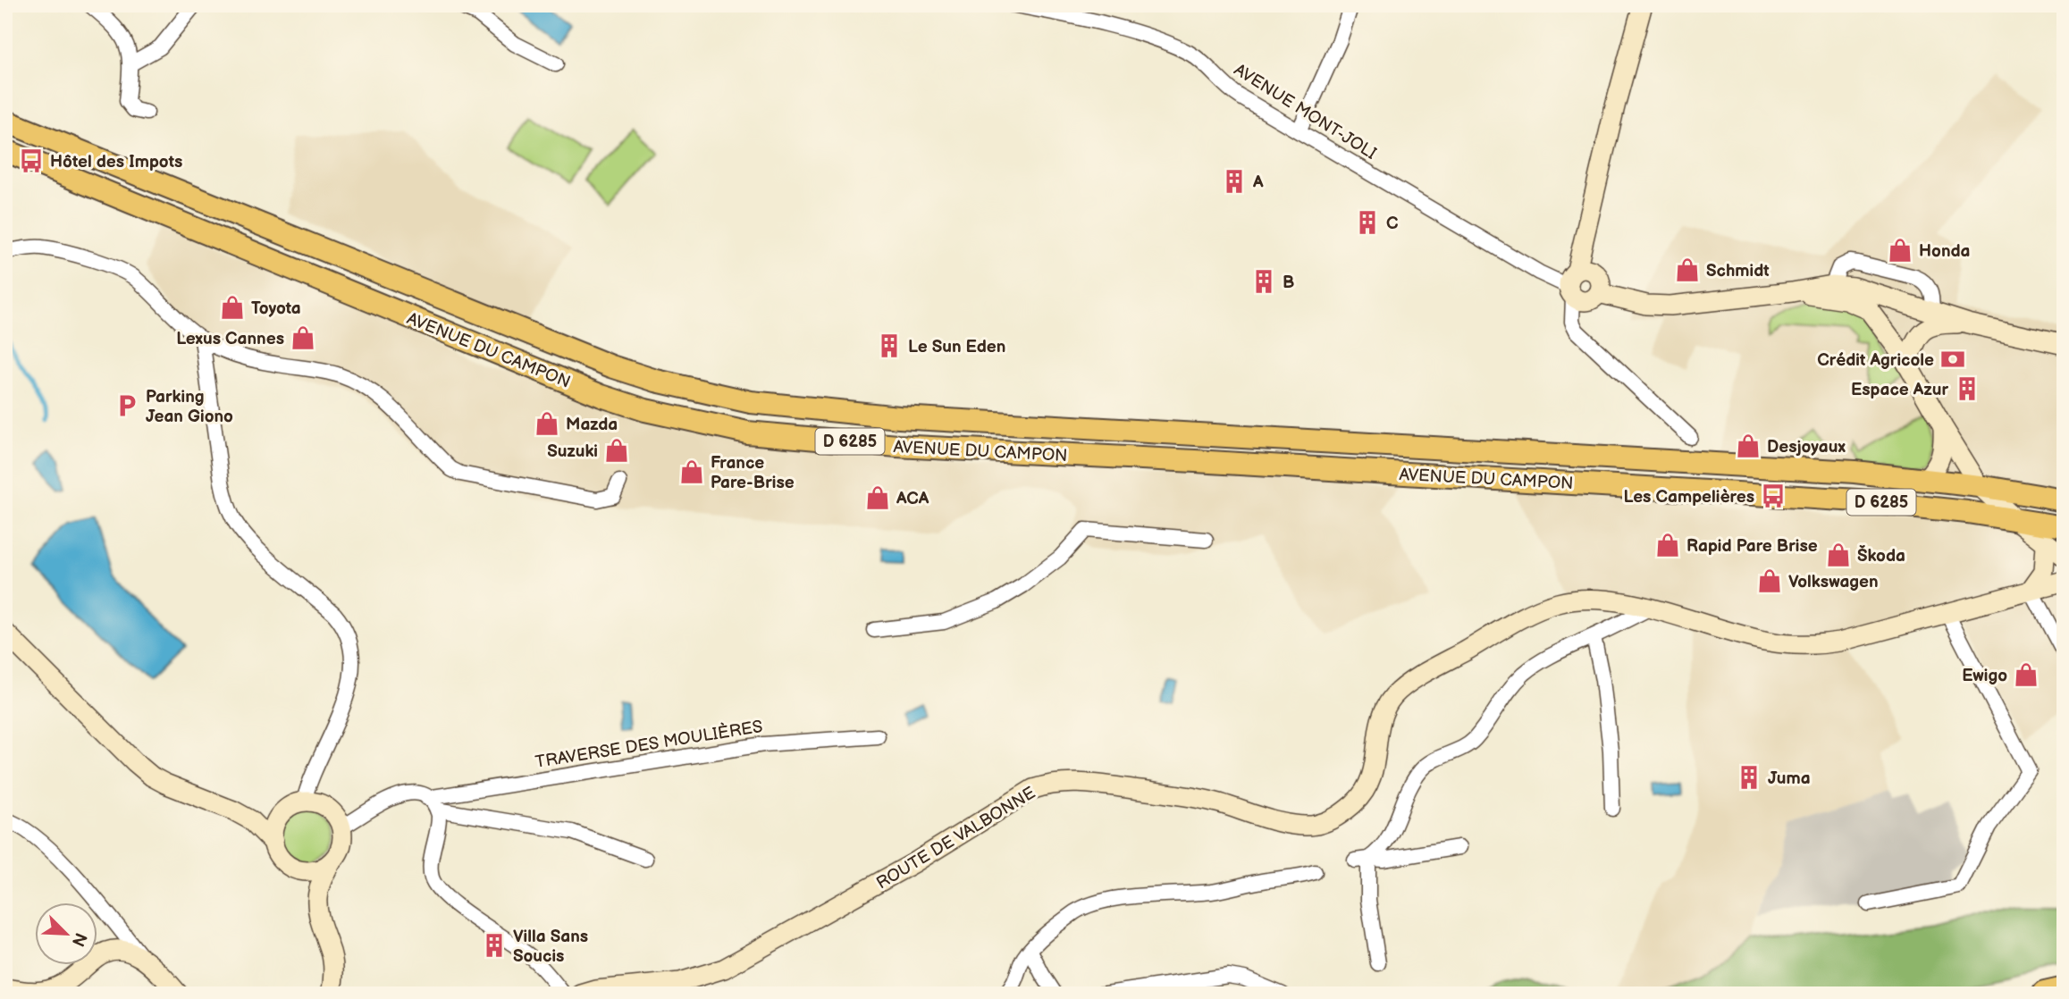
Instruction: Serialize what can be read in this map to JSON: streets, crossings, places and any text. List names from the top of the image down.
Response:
{
  "streets": {
    "main road": ["AVENUE DU CAMPON", "D 6285"],
    "street": ["AVENUE MONT-JOLI", "TRAVERSE DES MOULIÈRES", "ROUTE DE VALBONNE"]
  },
  "crossings": [
    ["AVENUE DU CAMPON", "D 6285"]
  ],
  "places": {
    "bus stop": ["Hôtel des Impots", "Les Campelières"],
    "building": [
      "A",
      "C",
      "B",
      "Le Sun Eden",
      "Espace Azur",
      "Juma",
      "Villa Sans Soucis"
    ],
    "shop": [
      "Honda",
      "Schmidt",
      "Toyota",
      "Lexus Cannes",
      "Mazda",
      "Desjoyaux",
      "Suzuki",
      "France Pare-Brise",
      "ACA",
      "Rapid Pare Brise",
      "Škoda",
      "Volkswagen",
      "Ewigo"
    ],
    "bank": ["Crédit Agricole"],
    "parking": ["Parking Jean Giono"]
  },
  "north": "bottom right"
}
